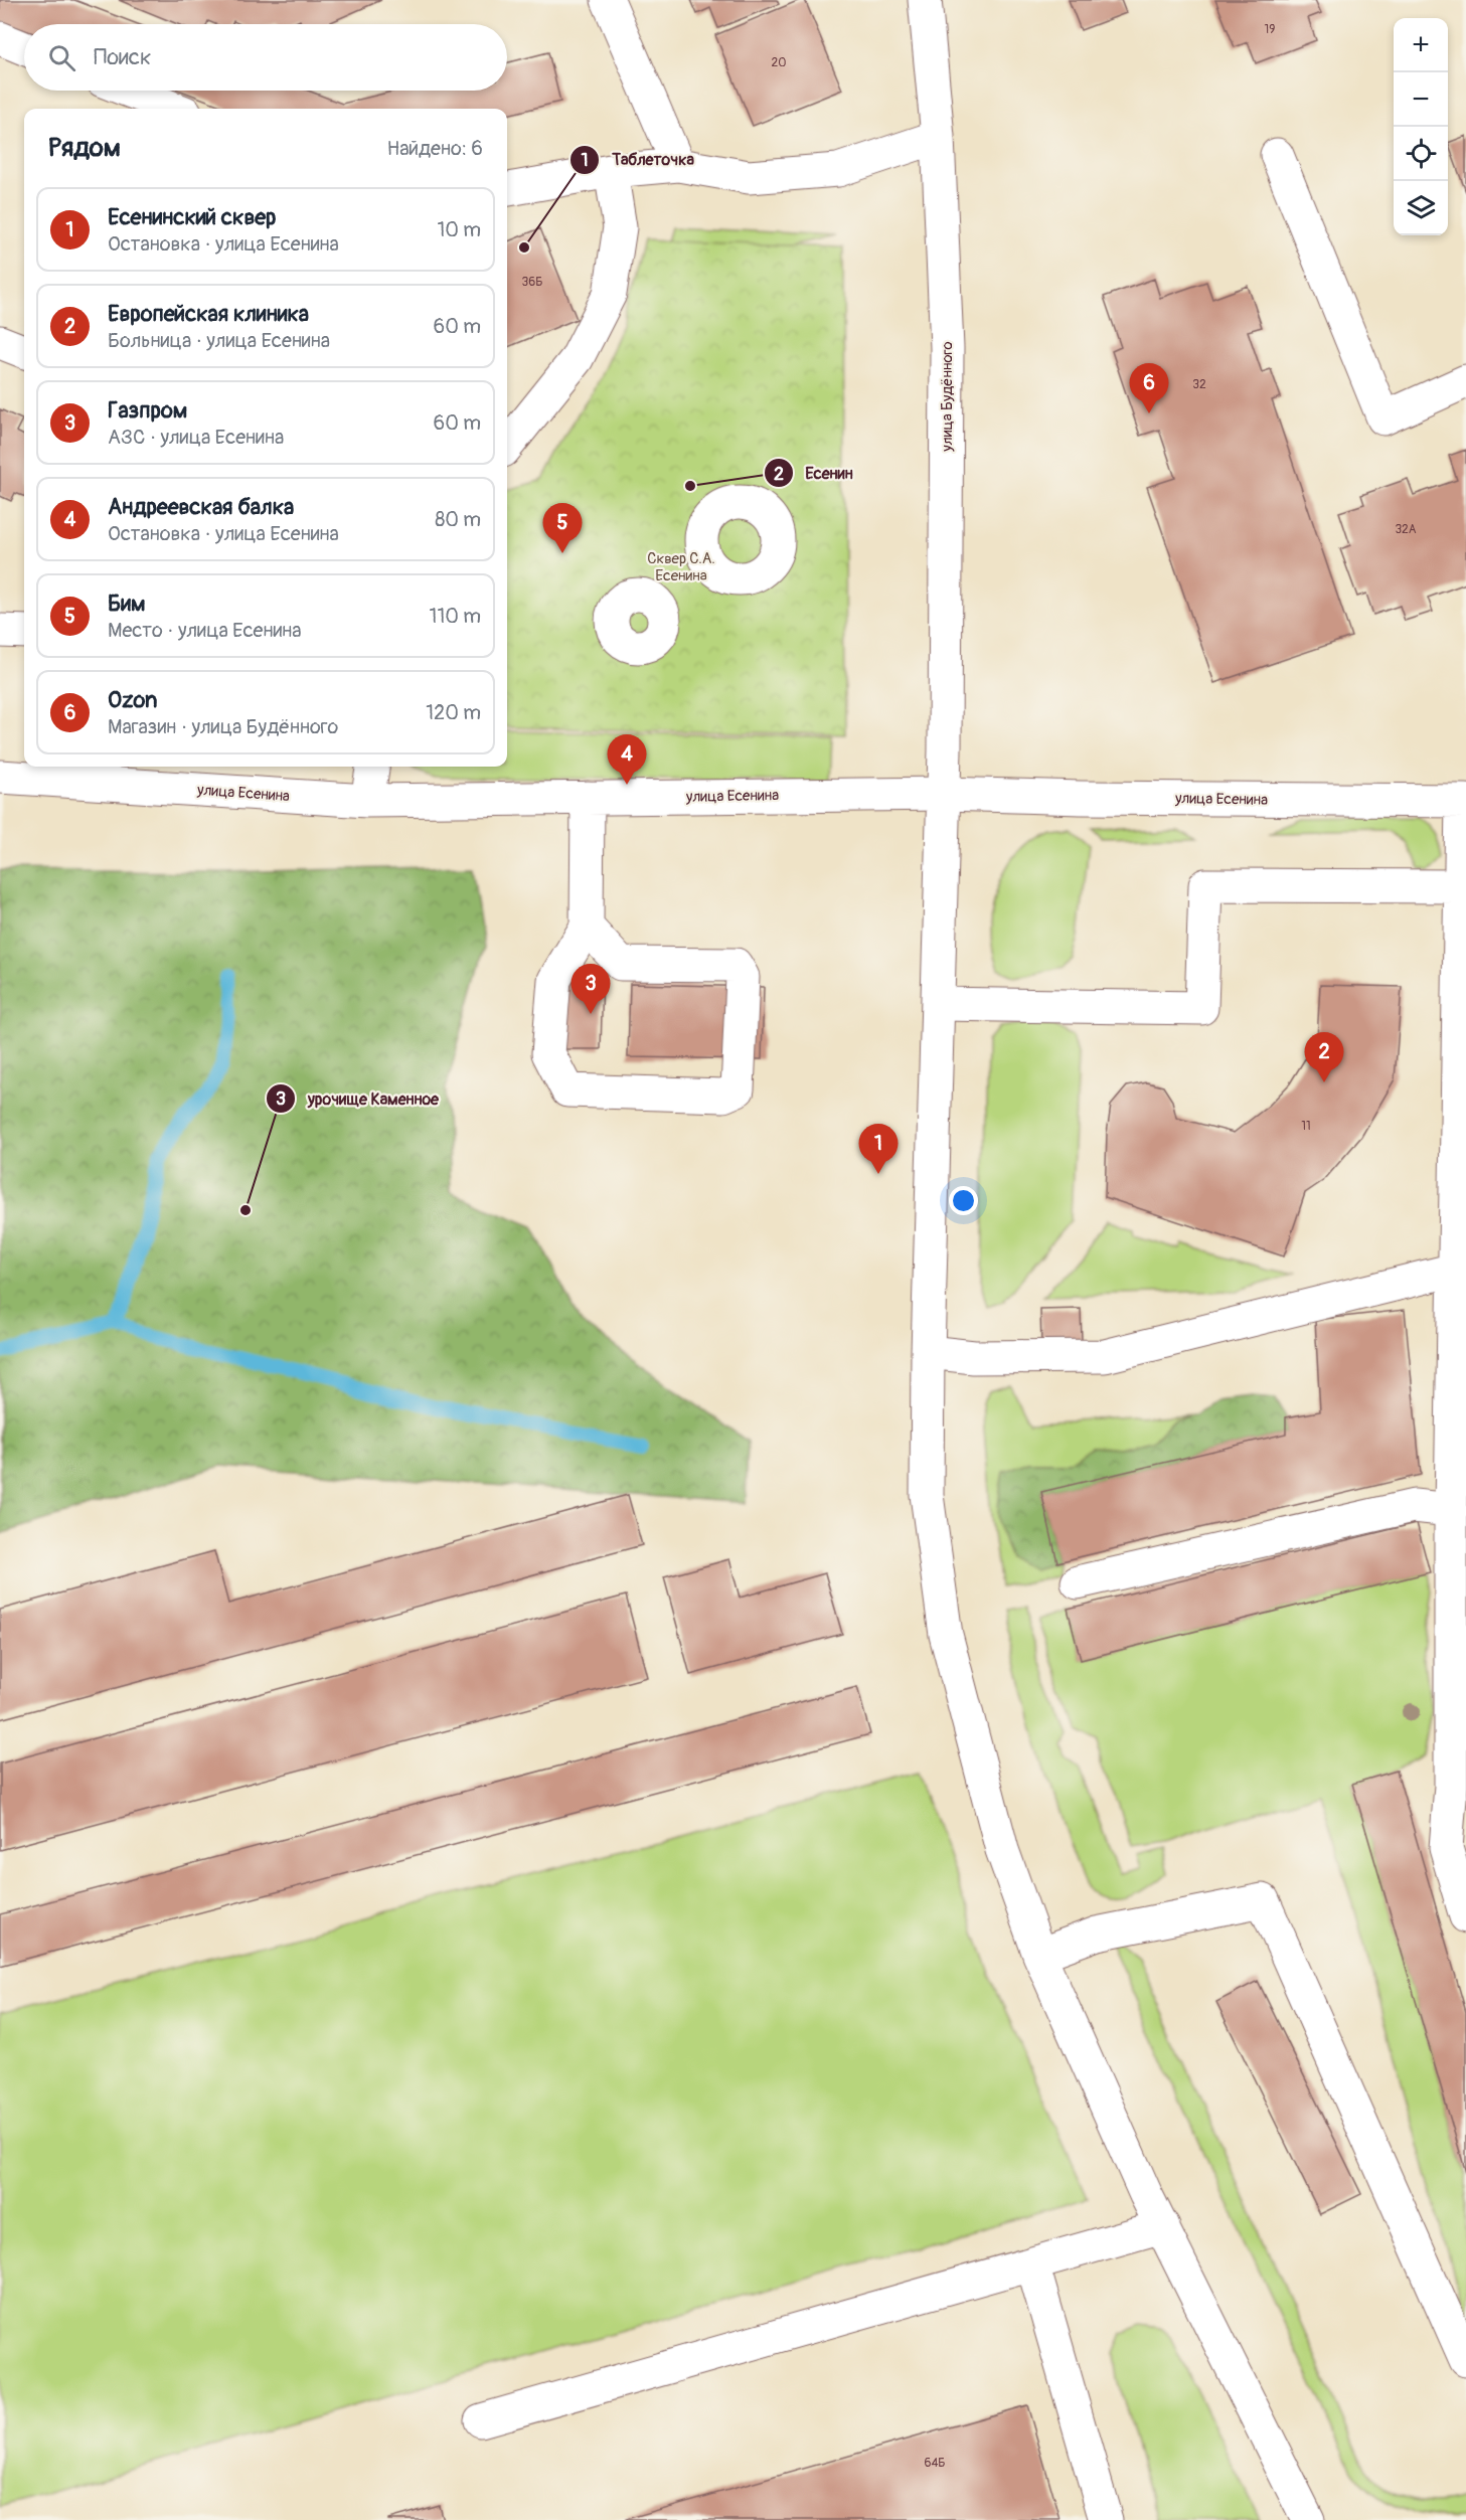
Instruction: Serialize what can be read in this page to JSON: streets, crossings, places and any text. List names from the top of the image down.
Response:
{
  "streets": {
    "street": ["улица Будённого", "улица Есенина"]
  },
  "crossings": [
    ["улица Будённого", "улица Есенина"]
  ],
  "parks": ["Сквер С.А. Есенина"],
  "places": ["Таблеточка", "Есенин", "урочище Каменное"],
  "house_numbers": [
    "19",
    "20",
    "36Б",
    "32",
    "32А",
    "11",
    "64Б"
  ],
  "page": {
    "map_buttons": ["+", "−"],
    "search": "Поиск",
    "heading": ["Рядом", "Найдено: 6"],
    "list": [
      {
        "mark": "1",
        "name": "Есенинский сквер",
        "note": "Остановка · улица Есенина",
        "value": "10 m"
      },
      {
        "mark": "2",
        "name": "Европейская клиника",
        "note": "Больница · улица Есенина",
        "value": "60 m"
      },
      {
        "mark": "3",
        "name": "Газпром",
        "note": "АЗС · улица Есенина",
        "value": "60 m"
      },
      {
        "mark": "4",
        "name": "Андреевская балка",
        "note": "Остановка · улица Есенина",
        "value": "80 m"
      },
      {
        "mark": "5",
        "name": "Бим",
        "note": "Место · улица Есенина",
        "value": "110 m"
      },
      {
        "mark": "6",
        "name": "Ozon",
        "note": "Магазин · улица Будённого",
        "value": "120 m"
      }
    ],
    "pins": [
      "6",
      "5",
      "4",
      "3",
      "2",
      "1"
    ]
  }
}
